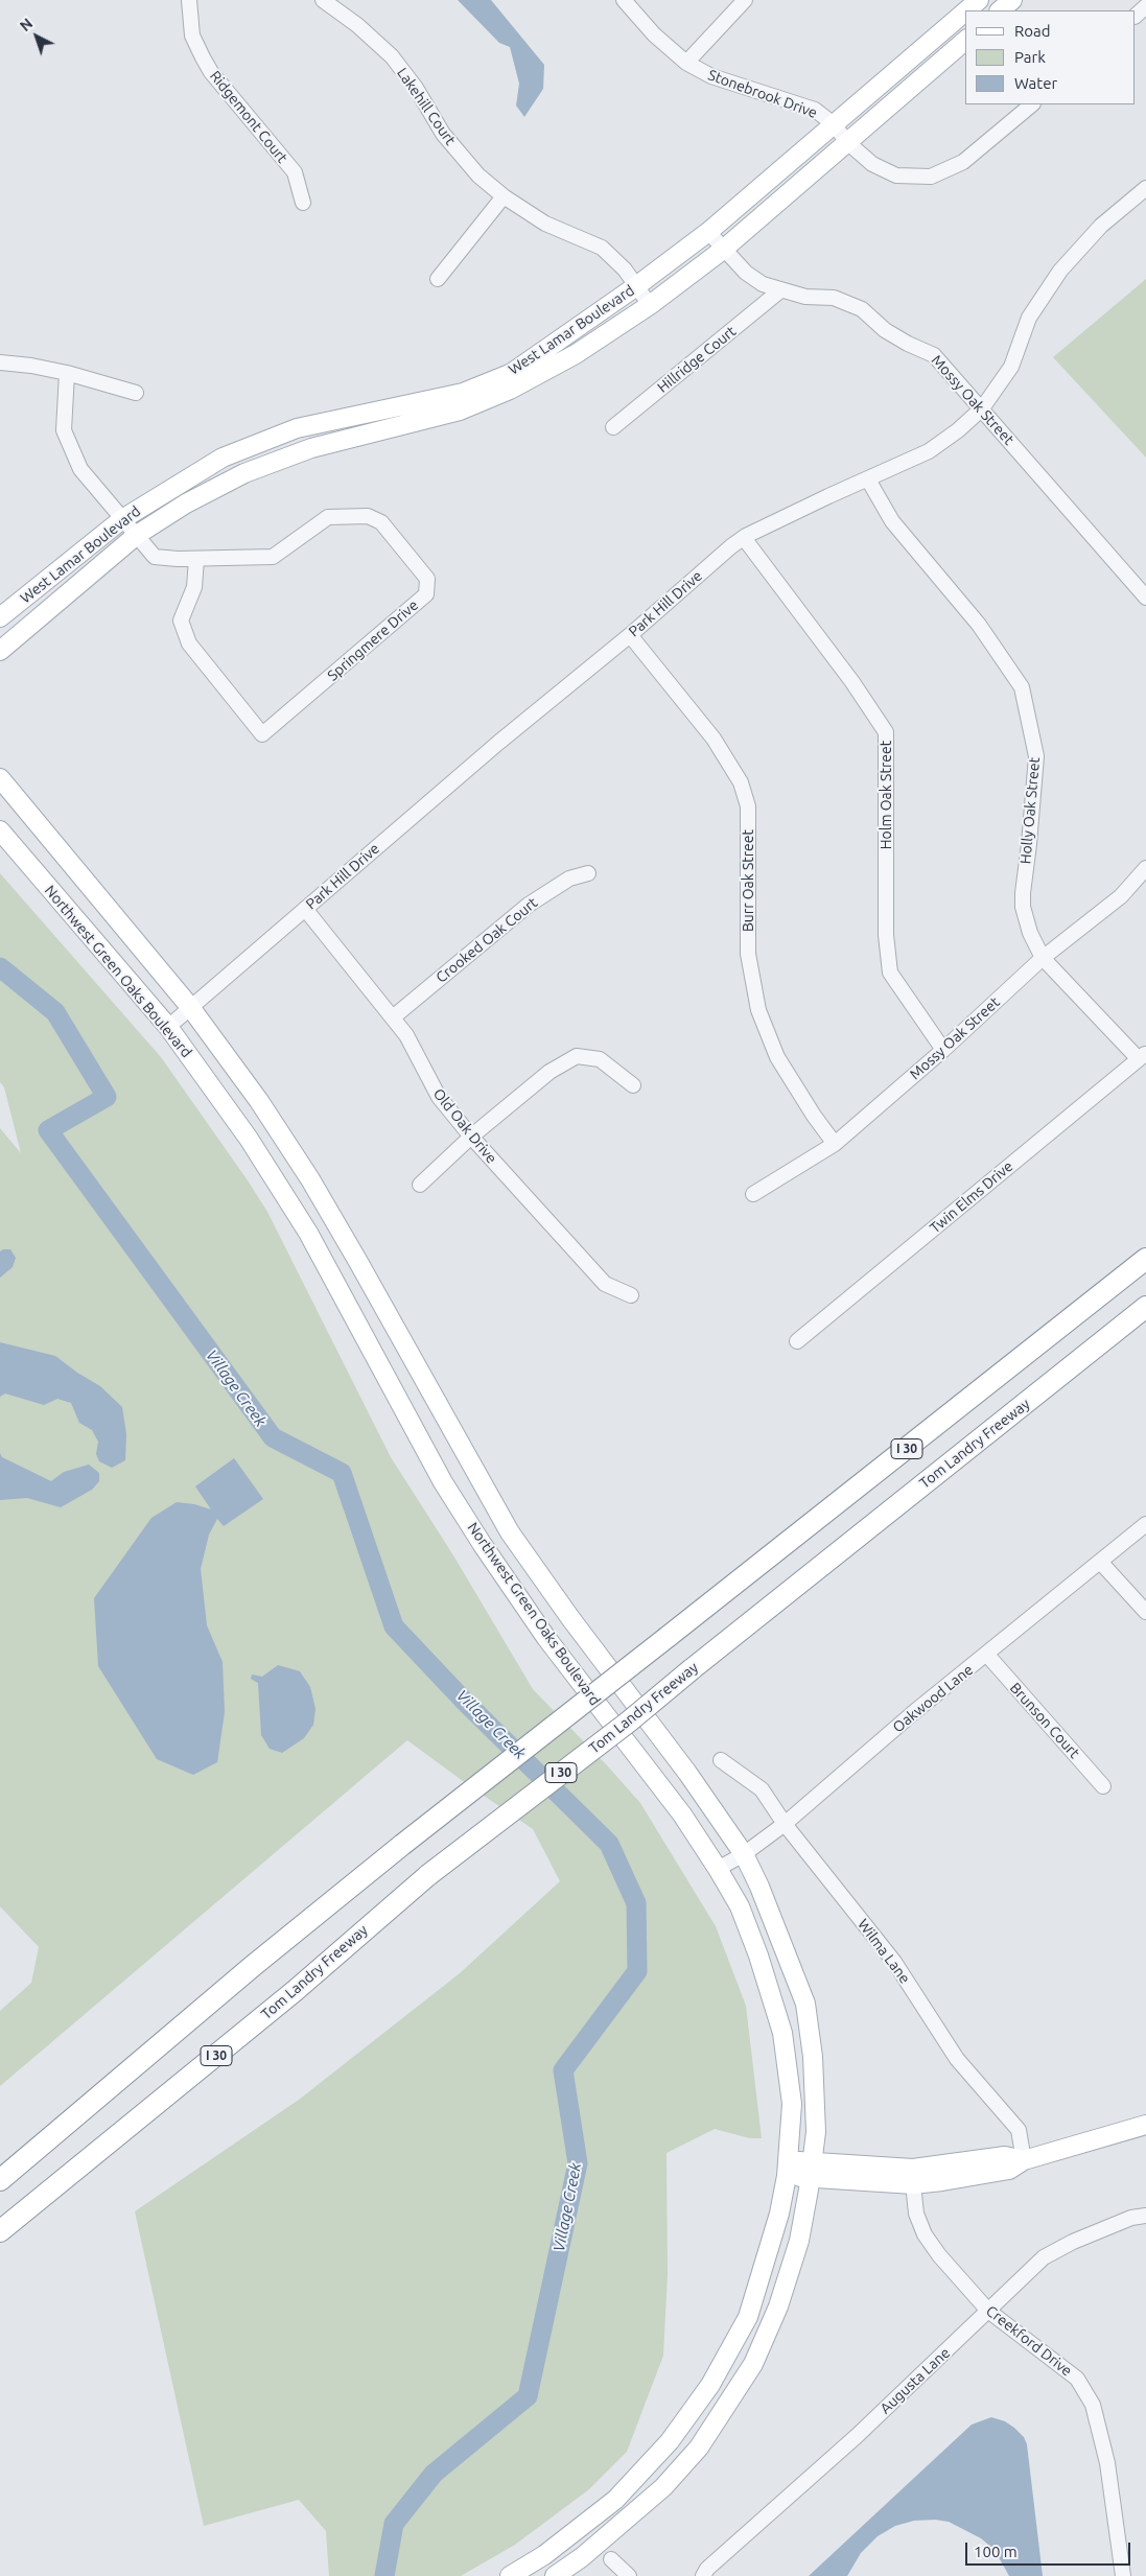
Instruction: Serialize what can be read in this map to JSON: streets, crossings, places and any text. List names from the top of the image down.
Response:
{
  "streets": {
    "highway": ["Tom Landry Freeway", "I 30"],
    "main road": ["West Lamar Boulevard", "Northwest Green Oaks Boulevard"],
    "street": [
      "Stonebrook Drive",
      "Lakehill Court",
      "Ridgemont Court",
      "Hillridge Court",
      "Mossy Oak Street",
      "Park Hill Drive",
      "Springmere Drive",
      "Holm Oak Street",
      "Holly Oak Street",
      "Burr Oak Street",
      "Crooked Oak Court",
      "Old Oak Drive",
      "Twin Elms Drive",
      "Oakwood Lane",
      "Brunson Court",
      "Wilma Lane",
      "Creekford Drive",
      "Augusta Lane"
    ]
  },
  "crossings": [
    ["Stonebrook Drive", "West Lamar Boulevard"],
    ["Lakehill Court", "West Lamar Boulevard"],
    ["West Lamar Boulevard", "Mossy Oak Street"],
    ["West Lamar Boulevard", "Springmere Drive"],
    ["Hillridge Court", "Mossy Oak Street"],
    ["Mossy Oak Street", "Park Hill Drive"],
    ["Mossy Oak Street", "Holm Oak Street"],
    ["Mossy Oak Street", "Holly Oak Street"],
    ["Mossy Oak Street", "Burr Oak Street"],
    ["Park Hill Drive", "Holm Oak Street"],
    ["Park Hill Drive", "Holly Oak Street"],
    ["Park Hill Drive", "Burr Oak Street"],
    ["Park Hill Drive", "Northwest Green Oaks Boulevard"],
    ["Park Hill Drive", "Old Oak Drive"],
    ["Holly Oak Street", "Twin Elms Drive"],
    ["Crooked Oak Court", "Old Oak Drive"],
    ["Northwest Green Oaks Boulevard", "Oakwood Lane"],
    ["Oakwood Lane", "Brunson Court"],
    ["Oakwood Lane", "Wilma Lane"],
    ["Creekford Drive", "Augusta Lane"]
  ],
  "water": ["Village Creek"],
  "legend": ["Road", "Park", "Water"],
  "scale_bar": "100 m",
  "north": "top left"
}
